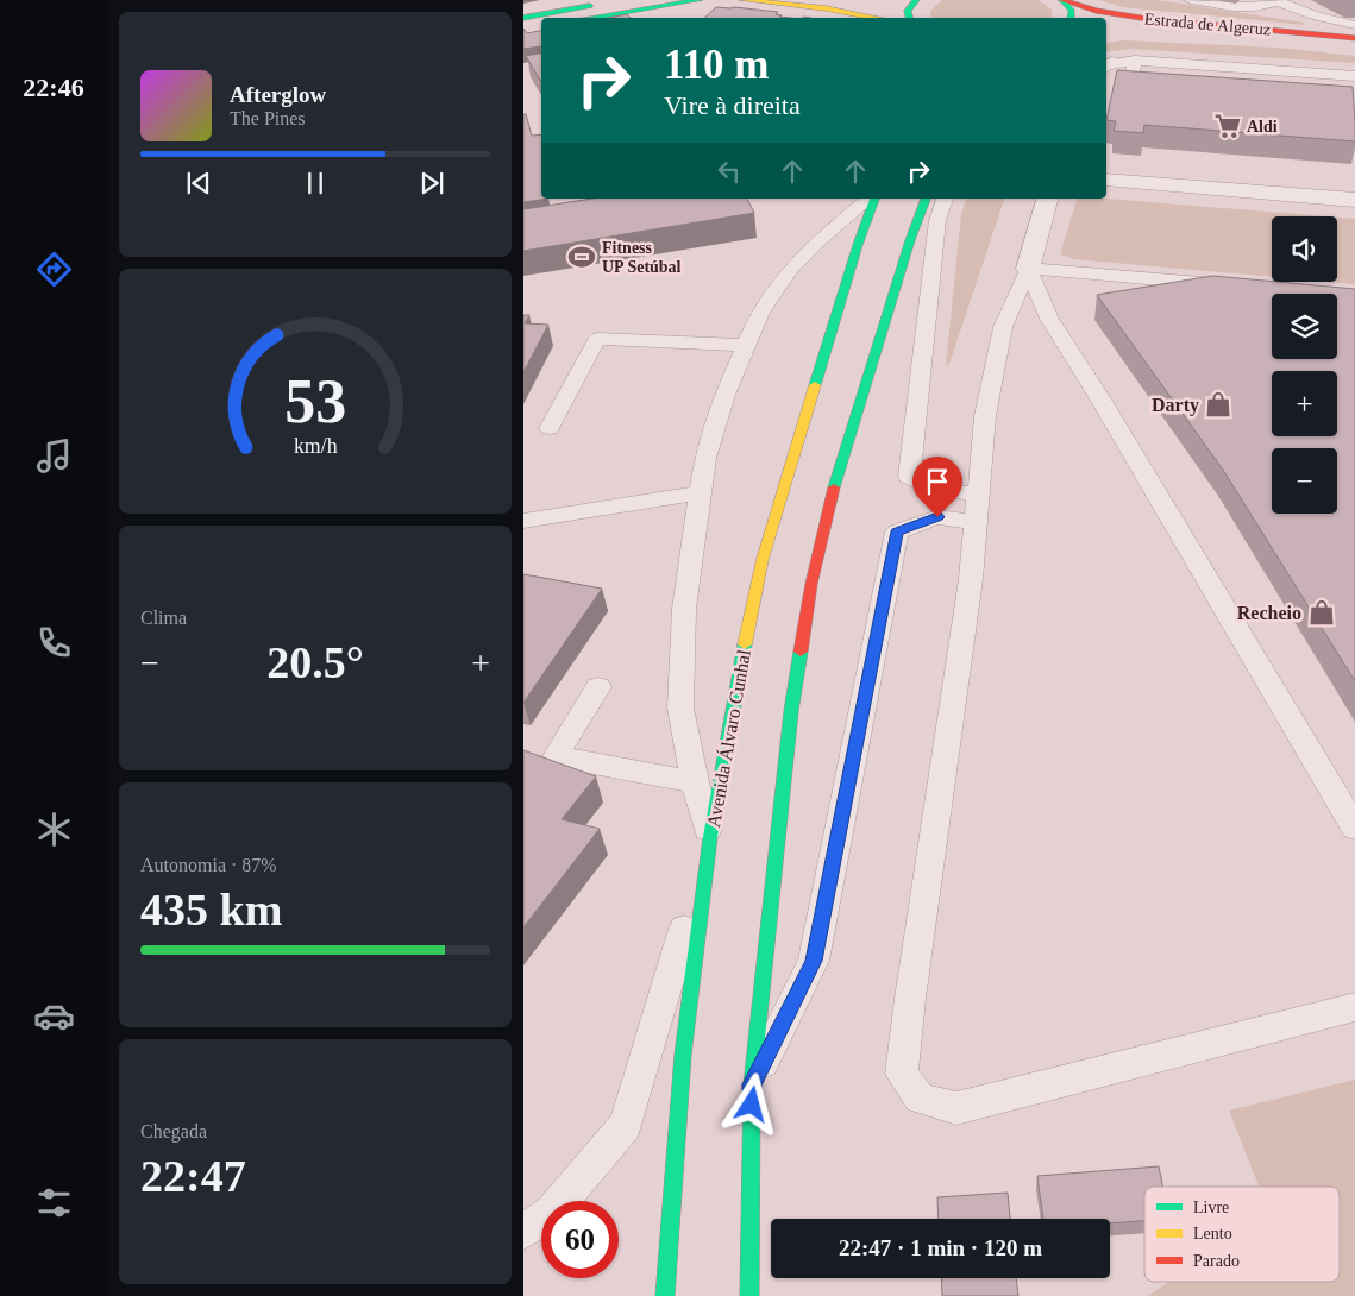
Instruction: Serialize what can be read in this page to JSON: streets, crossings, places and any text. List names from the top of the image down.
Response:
{
  "streets": {
    "main road": ["Estrada de Algeruz", "Avenida Álvaro Cunhal"]
  },
  "places": {
    "supermarket": ["Aldi"],
    "sports": ["Fitness UP Setúbal"],
    "shop": ["Darty", "Recheio"]
  },
  "legend": ["Livre", "Lento", "Parado"],
  "page": {
    "tabs": "22:46",
    "turn": ["110 m", "Vire à direita"],
    "song": ["Afterglow", "The Pines"],
    "map_buttons": ["+", "−"],
    "tile": [
      "Clima",
      ["Autonomia · 87%", "435 km"],
      ["Chegada", "22:47"]
    ],
    "heat": ["−", "20.5°", "+"],
    "limit": "60",
    "trip": "22:47 · 1 min · 120 m",
    "gauge": ["53", "km/h"]
  }
}
